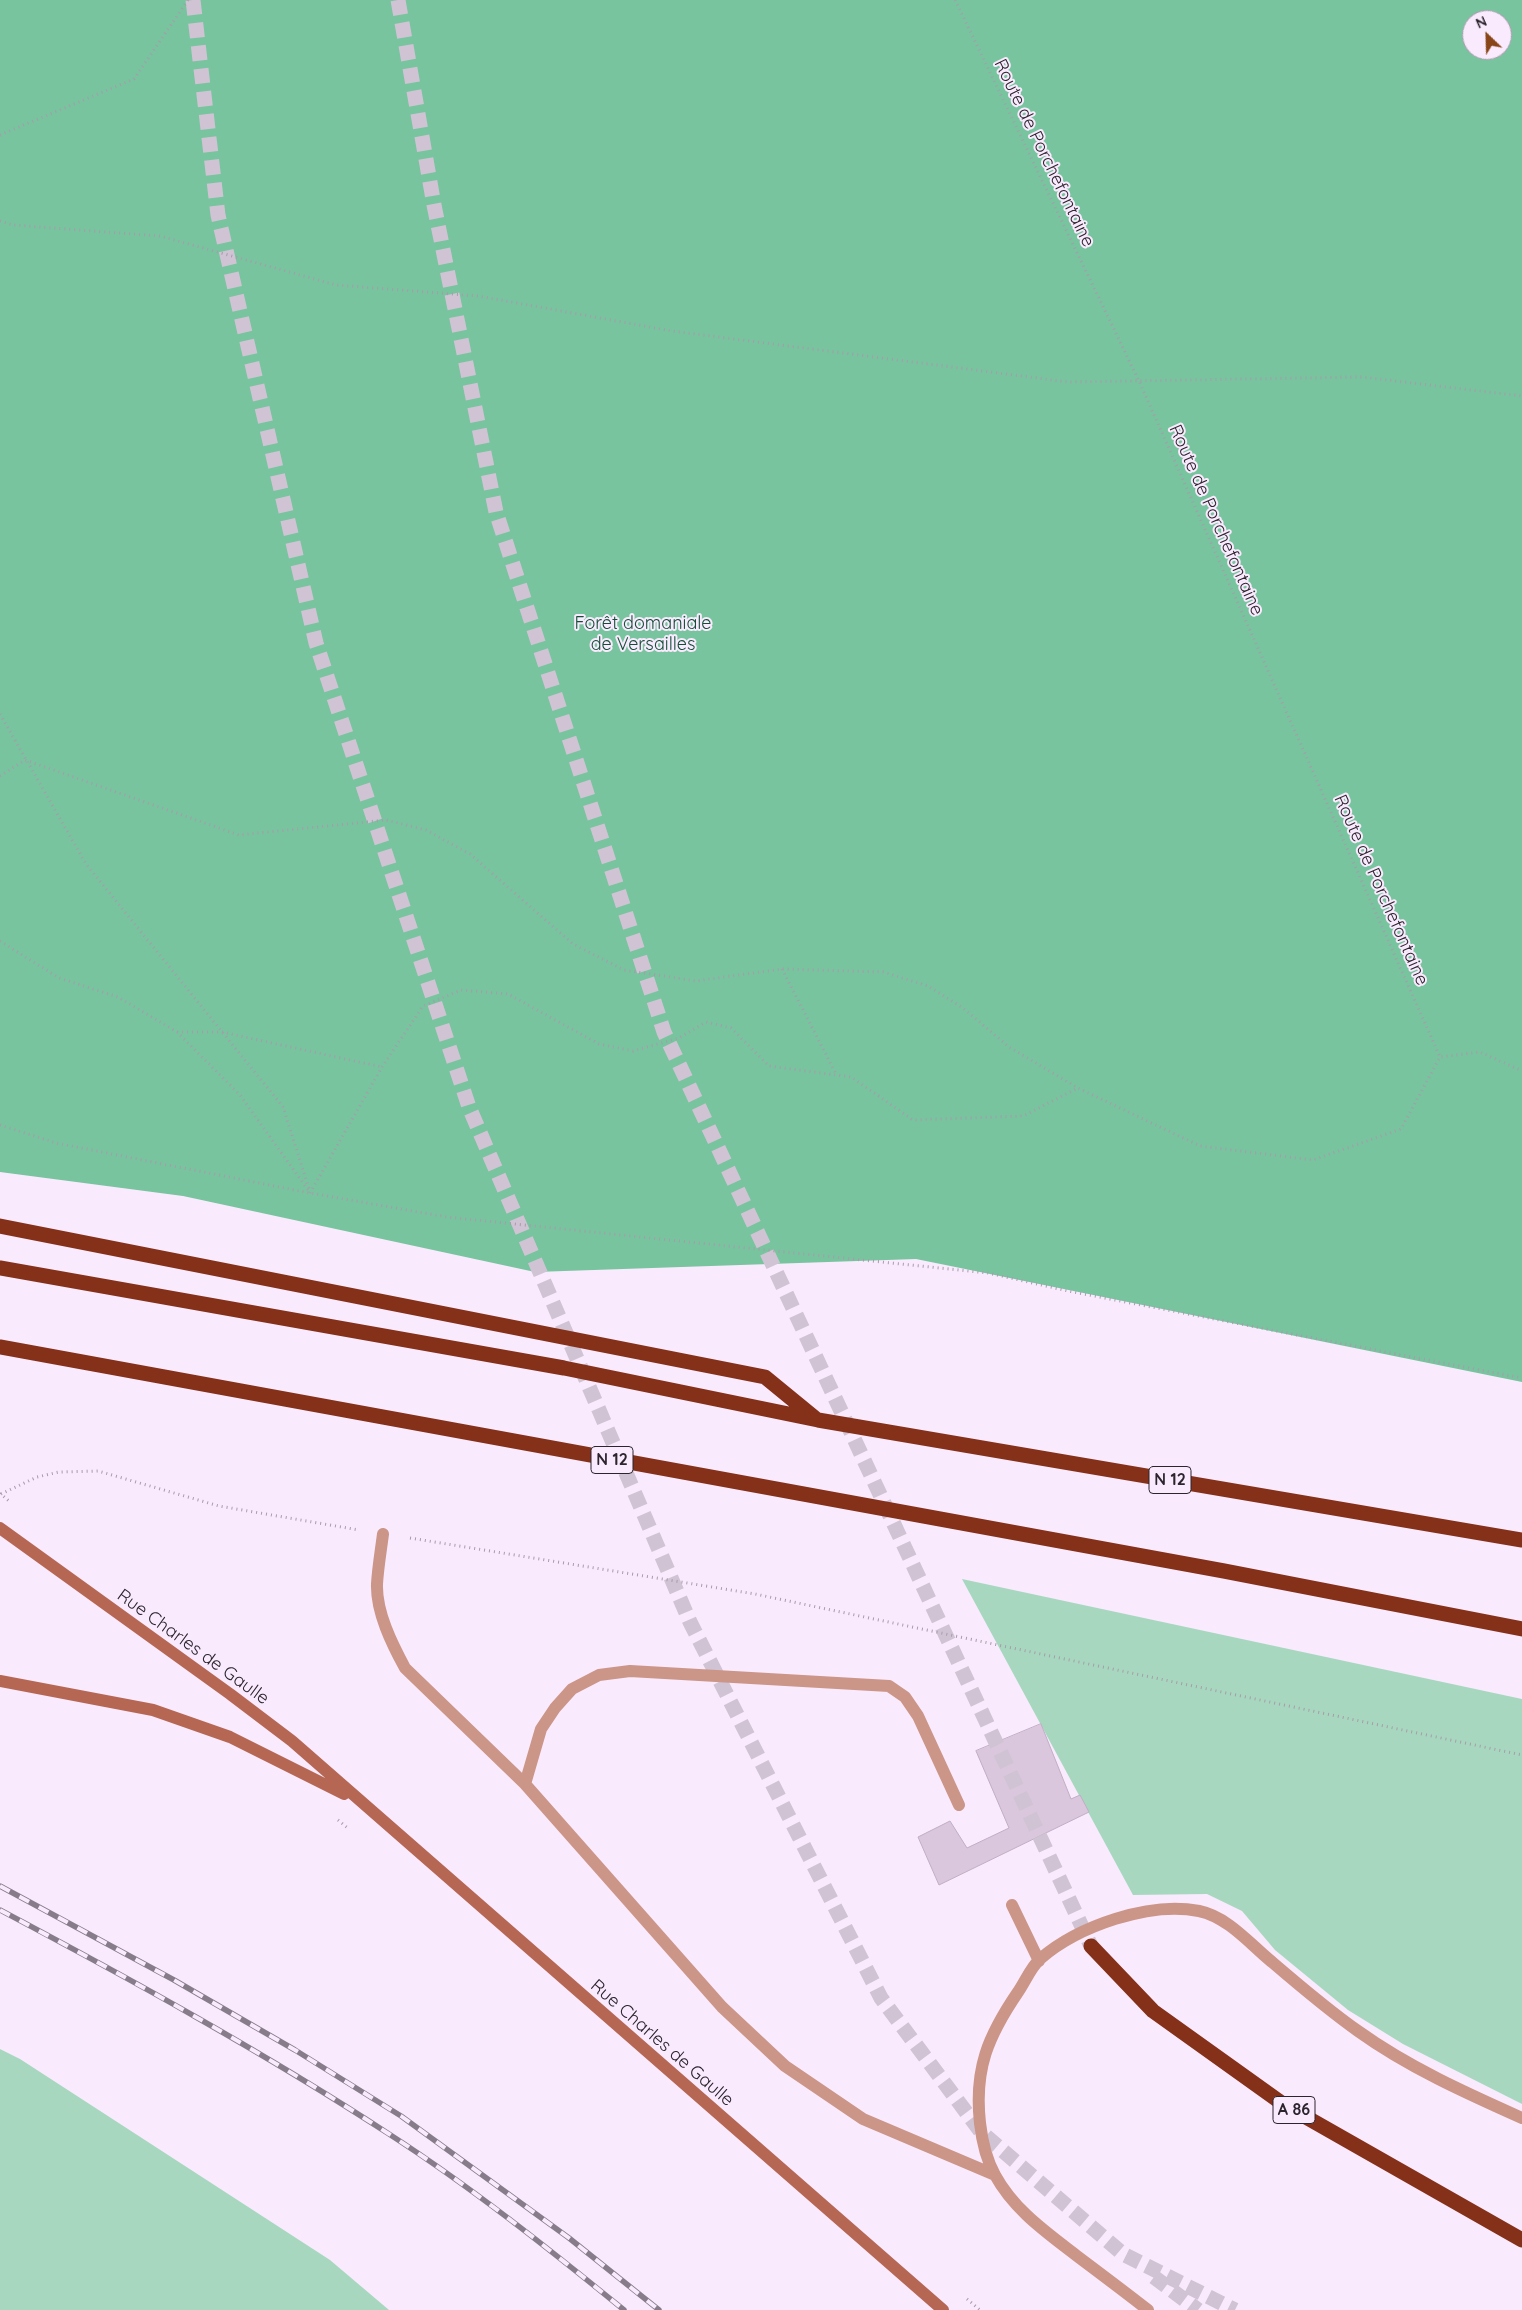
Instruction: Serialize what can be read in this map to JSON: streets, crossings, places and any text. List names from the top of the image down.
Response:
{
  "streets": {
    "highway": ["N 12", "A 86"],
    "main road": ["Rue Charles de Gaulle"],
    "path": ["Route de Porchefontaine"]
  },
  "parks": ["Forêt domaniale de Versailles"],
  "north": "top left"
}
